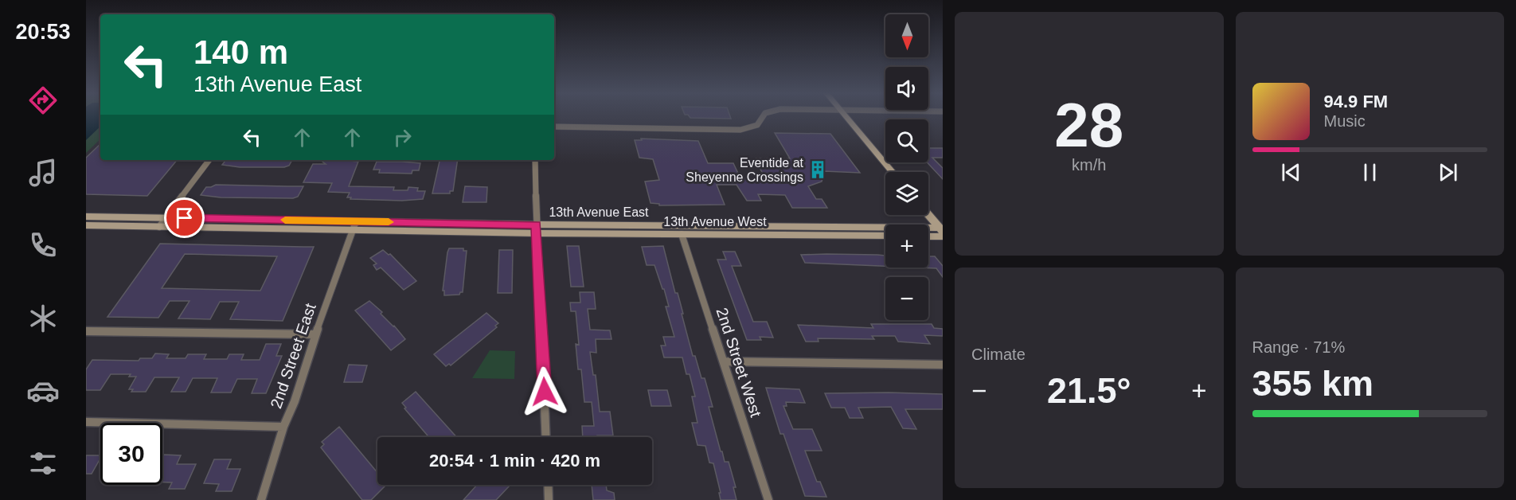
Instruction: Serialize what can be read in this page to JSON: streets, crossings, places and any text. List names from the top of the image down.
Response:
{
  "streets": {
    "main road": ["13th Avenue East", "13th Avenue West"],
    "street": ["2nd Street East", "2nd Street West"]
  },
  "crossings": [
    ["13th Avenue East", "13th Avenue West"],
    ["13th Avenue East", "2nd Street East"],
    ["13th Avenue West", "2nd Street West"]
  ],
  "places": {
    "building": ["Eventide at Sheyenne Crossings"]
  },
  "north": "bottom",
  "page": {
    "tabs": "20:53",
    "tile": [
      ["28", "km/h"],
      "Climate",
      ["Range · 71%", "355 km"]
    ],
    "map_buttons": ["+", "−"],
    "turn": ["140 m", "13th Avenue East"],
    "song": ["94.9 FM", "Music"],
    "heat": ["−", "21.5°", "+"],
    "limit": "30",
    "trip": "20:54 · 1 min · 420 m"
  }
}
